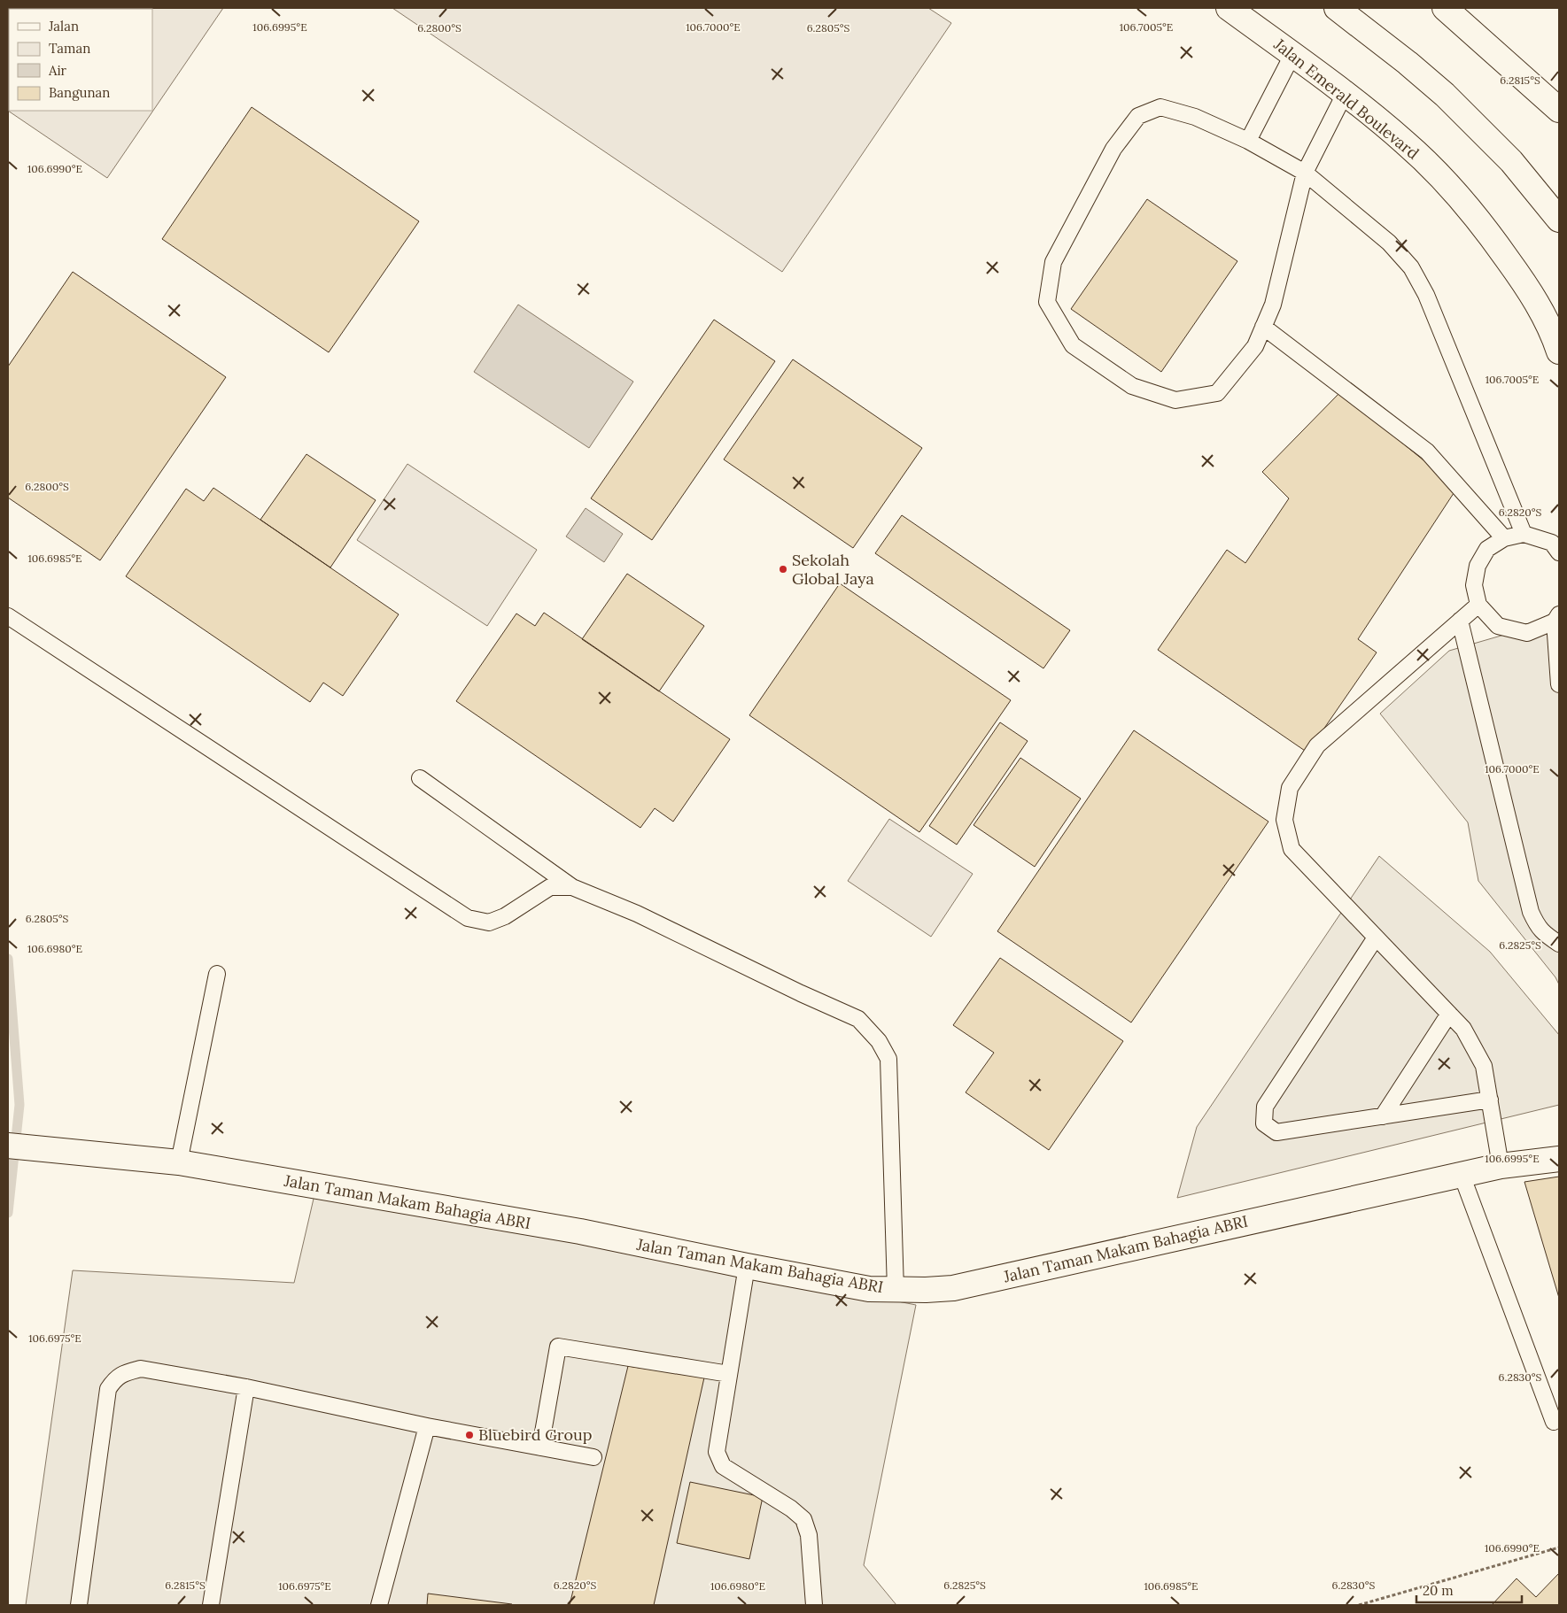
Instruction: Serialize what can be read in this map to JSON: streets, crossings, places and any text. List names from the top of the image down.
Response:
{
  "streets": {
    "main road": ["Jalan Emerald Boulevard", "Jalan Taman Makam Bahagia ABRI"]
  },
  "places": ["Sekolah Global Jaya", "Bluebird Group"],
  "legend": [
    "Jalan",
    "Taman",
    "Air",
    "Bangunan"
  ],
  "scale_bar": "20 m",
  "coordinates": [
    "106.6995°E",
    "106.7000°E",
    "106.7005°E",
    "6.2800°S",
    "6.2805°S",
    "6.2815°S",
    "106.6990°E",
    "6.2820°S",
    "106.6985°E",
    "6.2825°S",
    "106.6980°E",
    "106.6975°E",
    "6.2830°S"
  ]
}
